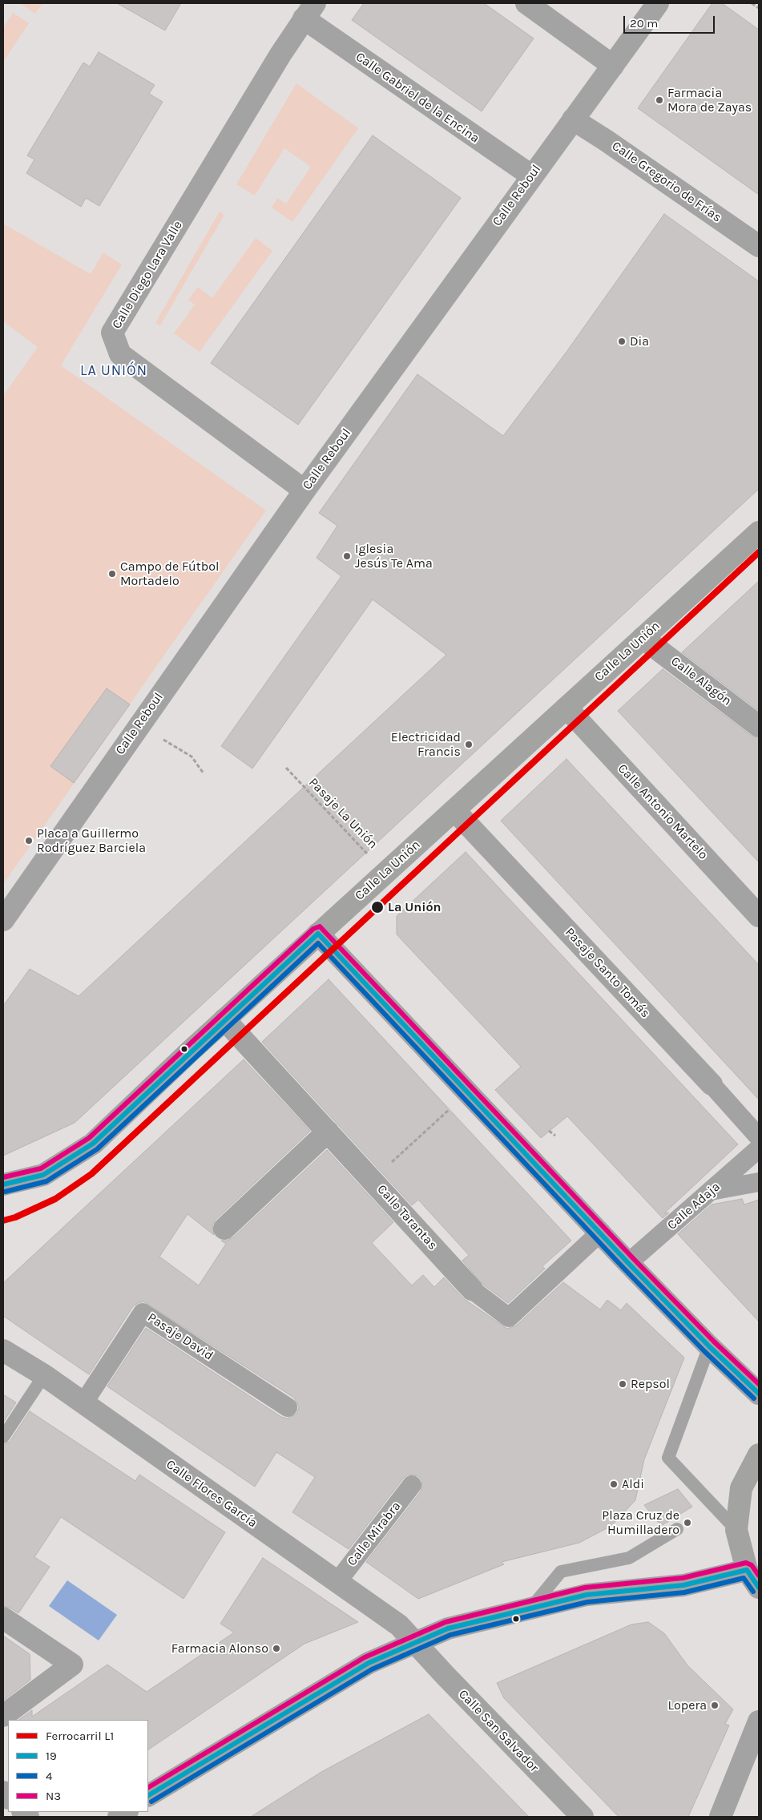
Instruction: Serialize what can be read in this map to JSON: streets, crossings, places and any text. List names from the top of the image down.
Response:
{
  "streets": {
    "main road": ["Calle La Unión"],
    "street": [
      "Calle Gabriel de la Encina",
      "Calle Gregorio de Frías",
      "Calle Reboul",
      "Calle Diego Lara Valle",
      "Calle Alagón",
      "Calle Antonio Martelo",
      "Pasaje Santo Tomás",
      "Calle Adaja",
      "Calle Tarantas",
      "Pasaje David",
      "Calle Flores García",
      "Calle Mirabra",
      "Calle San Salvador"
    ],
    "path": ["Pasaje La Unión"]
  },
  "crossings": [
    ["Calle Gabriel de la Encina", "Calle Reboul"],
    ["Calle Gabriel de la Encina", "Calle Diego Lara Valle"],
    ["Calle Gregorio de Frías", "Calle Reboul"],
    ["Calle Reboul", "Calle Diego Lara Valle"],
    ["Calle La Unión", "Calle Alagón"],
    ["Calle La Unión", "Calle Antonio Martelo"],
    ["Calle La Unión", "Pasaje La Unión"],
    ["Calle La Unión", "Pasaje Santo Tomás"],
    ["Calle La Unión", "Calle Tarantas"],
    ["Pasaje David", "Calle Flores García"],
    ["Calle Flores García", "Calle Mirabra"],
    ["Calle Flores García", "Calle San Salvador"]
  ],
  "districts": ["LA UNIÓN"],
  "places": [
    "Farmacia Mora de Zayas",
    "Dia",
    "Iglesia Jesús Te Ama",
    "Campo de Fútbol Mortadelo",
    "Electricidad Francis",
    "Placa a Guillermo Rodríguez Barciela",
    "La Unión",
    "Repsol",
    "Aldi",
    "Plaza Cruz de Humilladero",
    "Farmacia Alonso",
    "Lopera"
  ],
  "lines": [
    "rail line L1",
    "transit line N3",
    "transit line 19",
    "transit line 4"
  ],
  "legend": [
    "Ferrocarril L1",
    "19",
    "4",
    "N3"
  ],
  "scale_bar": "20 m"
}
